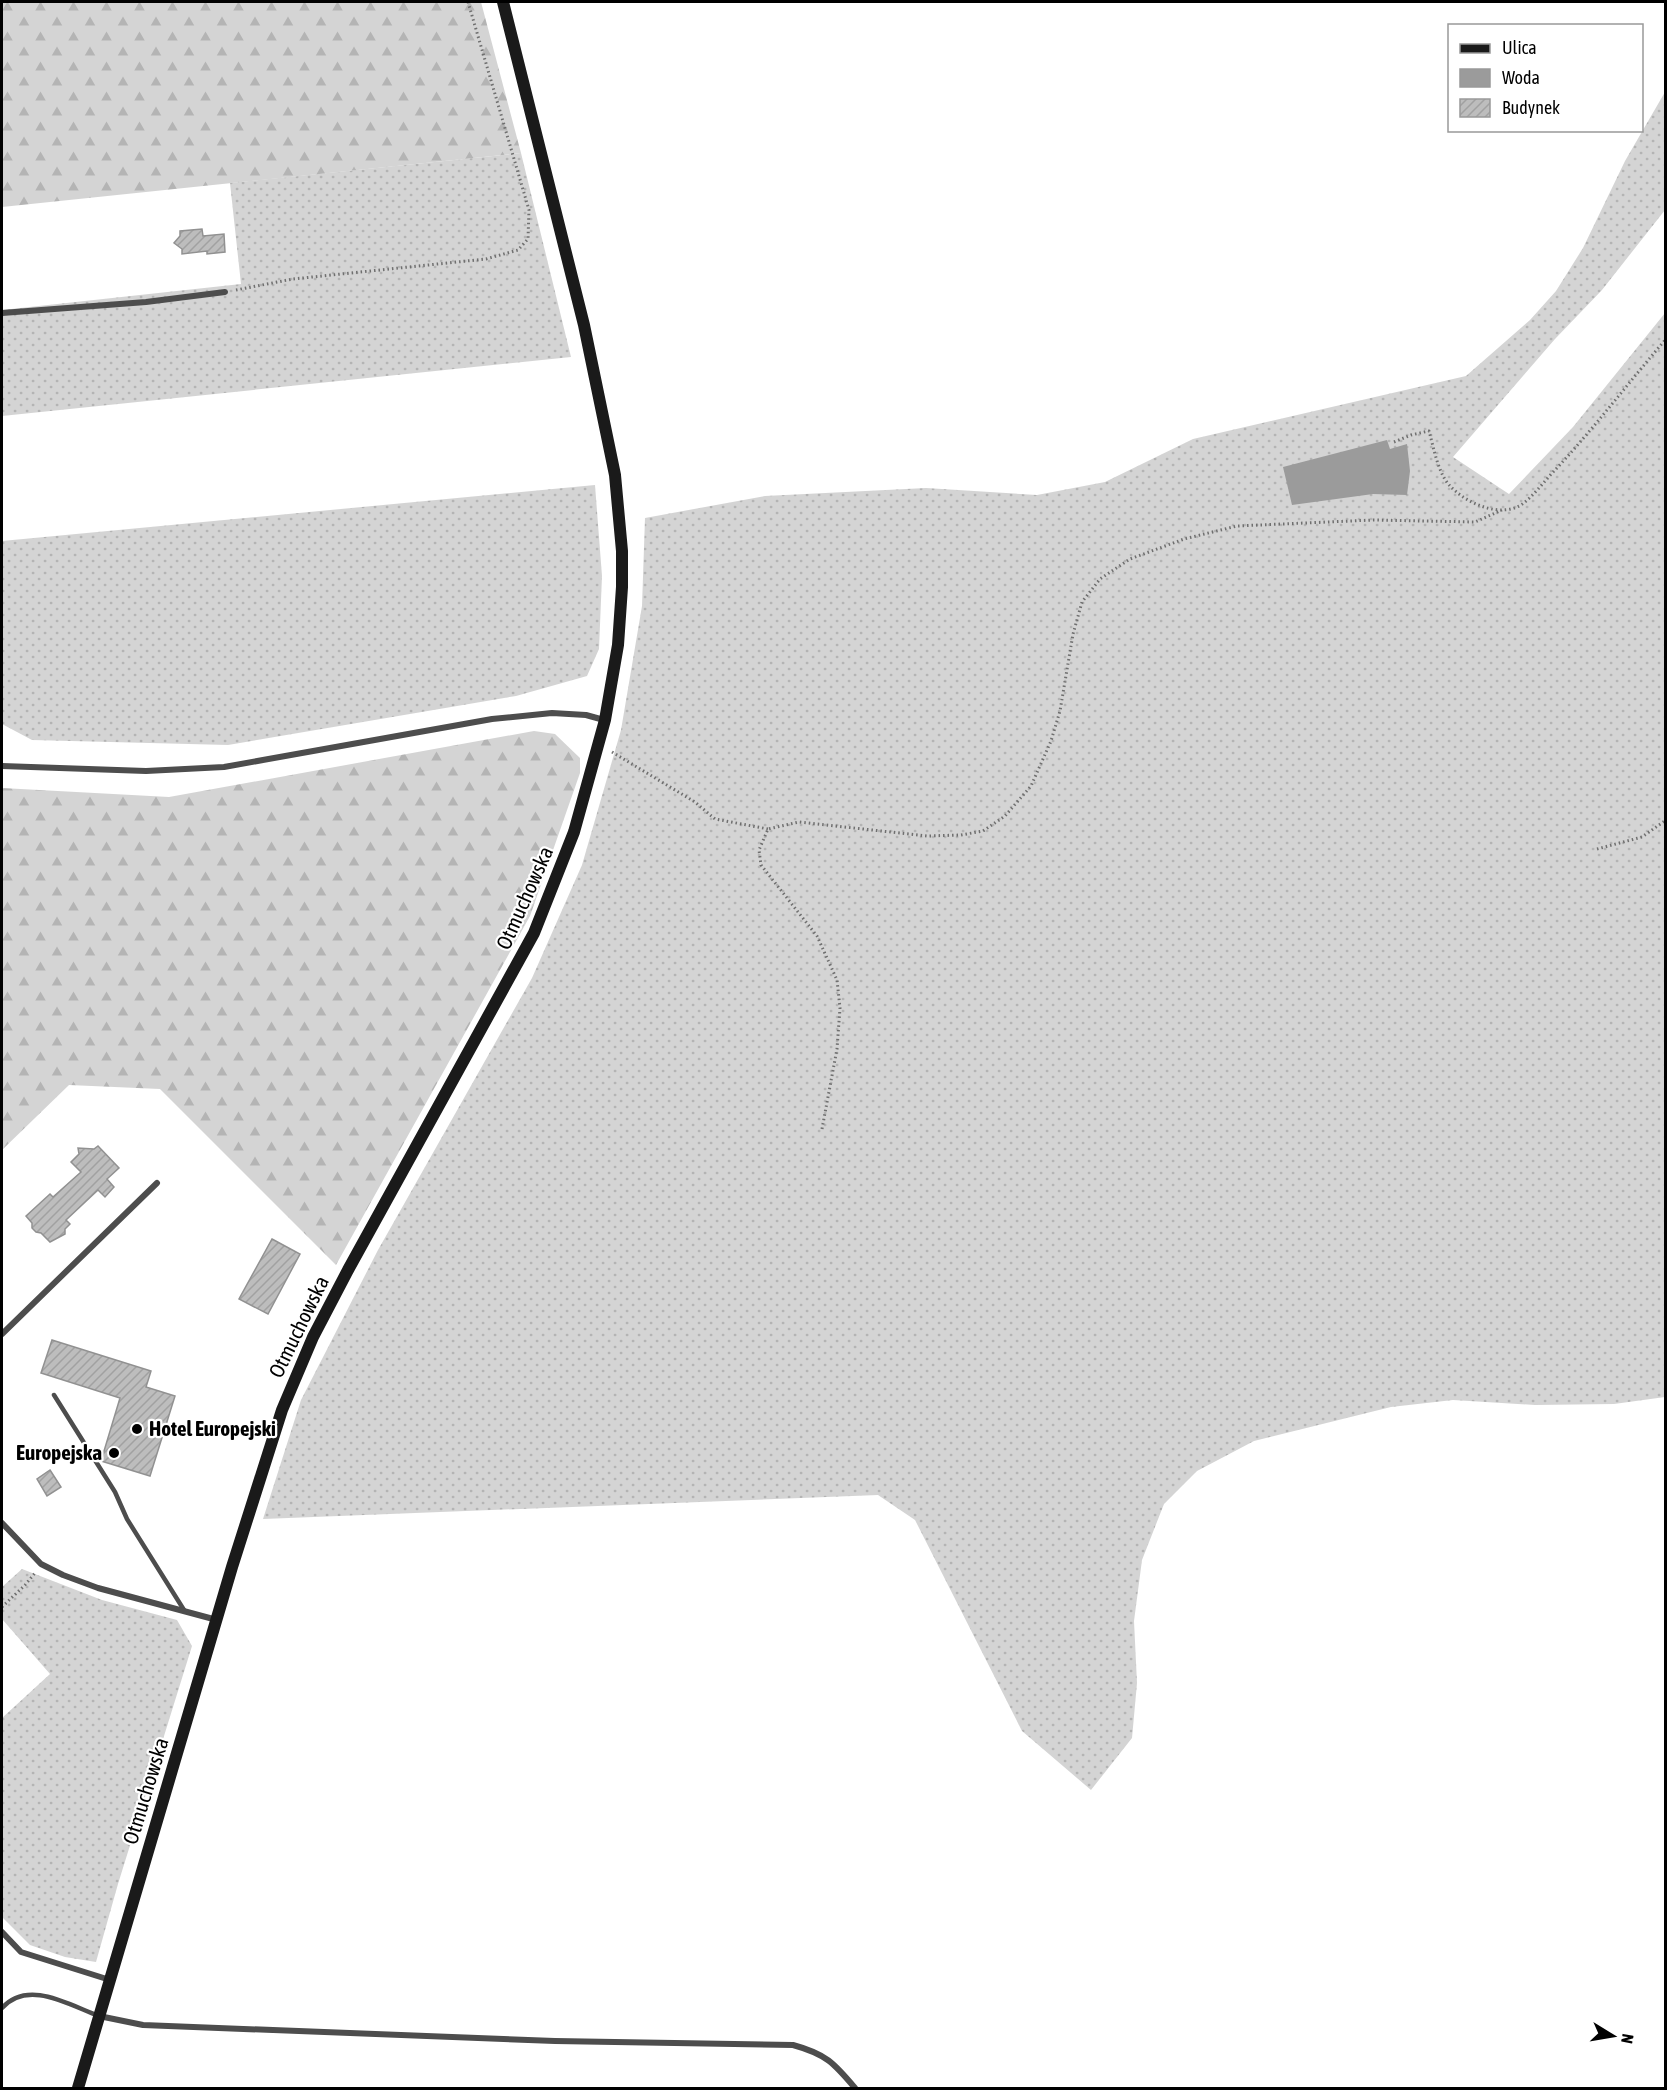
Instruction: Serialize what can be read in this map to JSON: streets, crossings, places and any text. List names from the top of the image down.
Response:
{
  "streets": {
    "main road": ["Otmuchowska"]
  },
  "places": ["Hotel Europejski", "Europejska"],
  "legend": ["Ulica", "Woda", "Budynek"],
  "north": "right"
}
